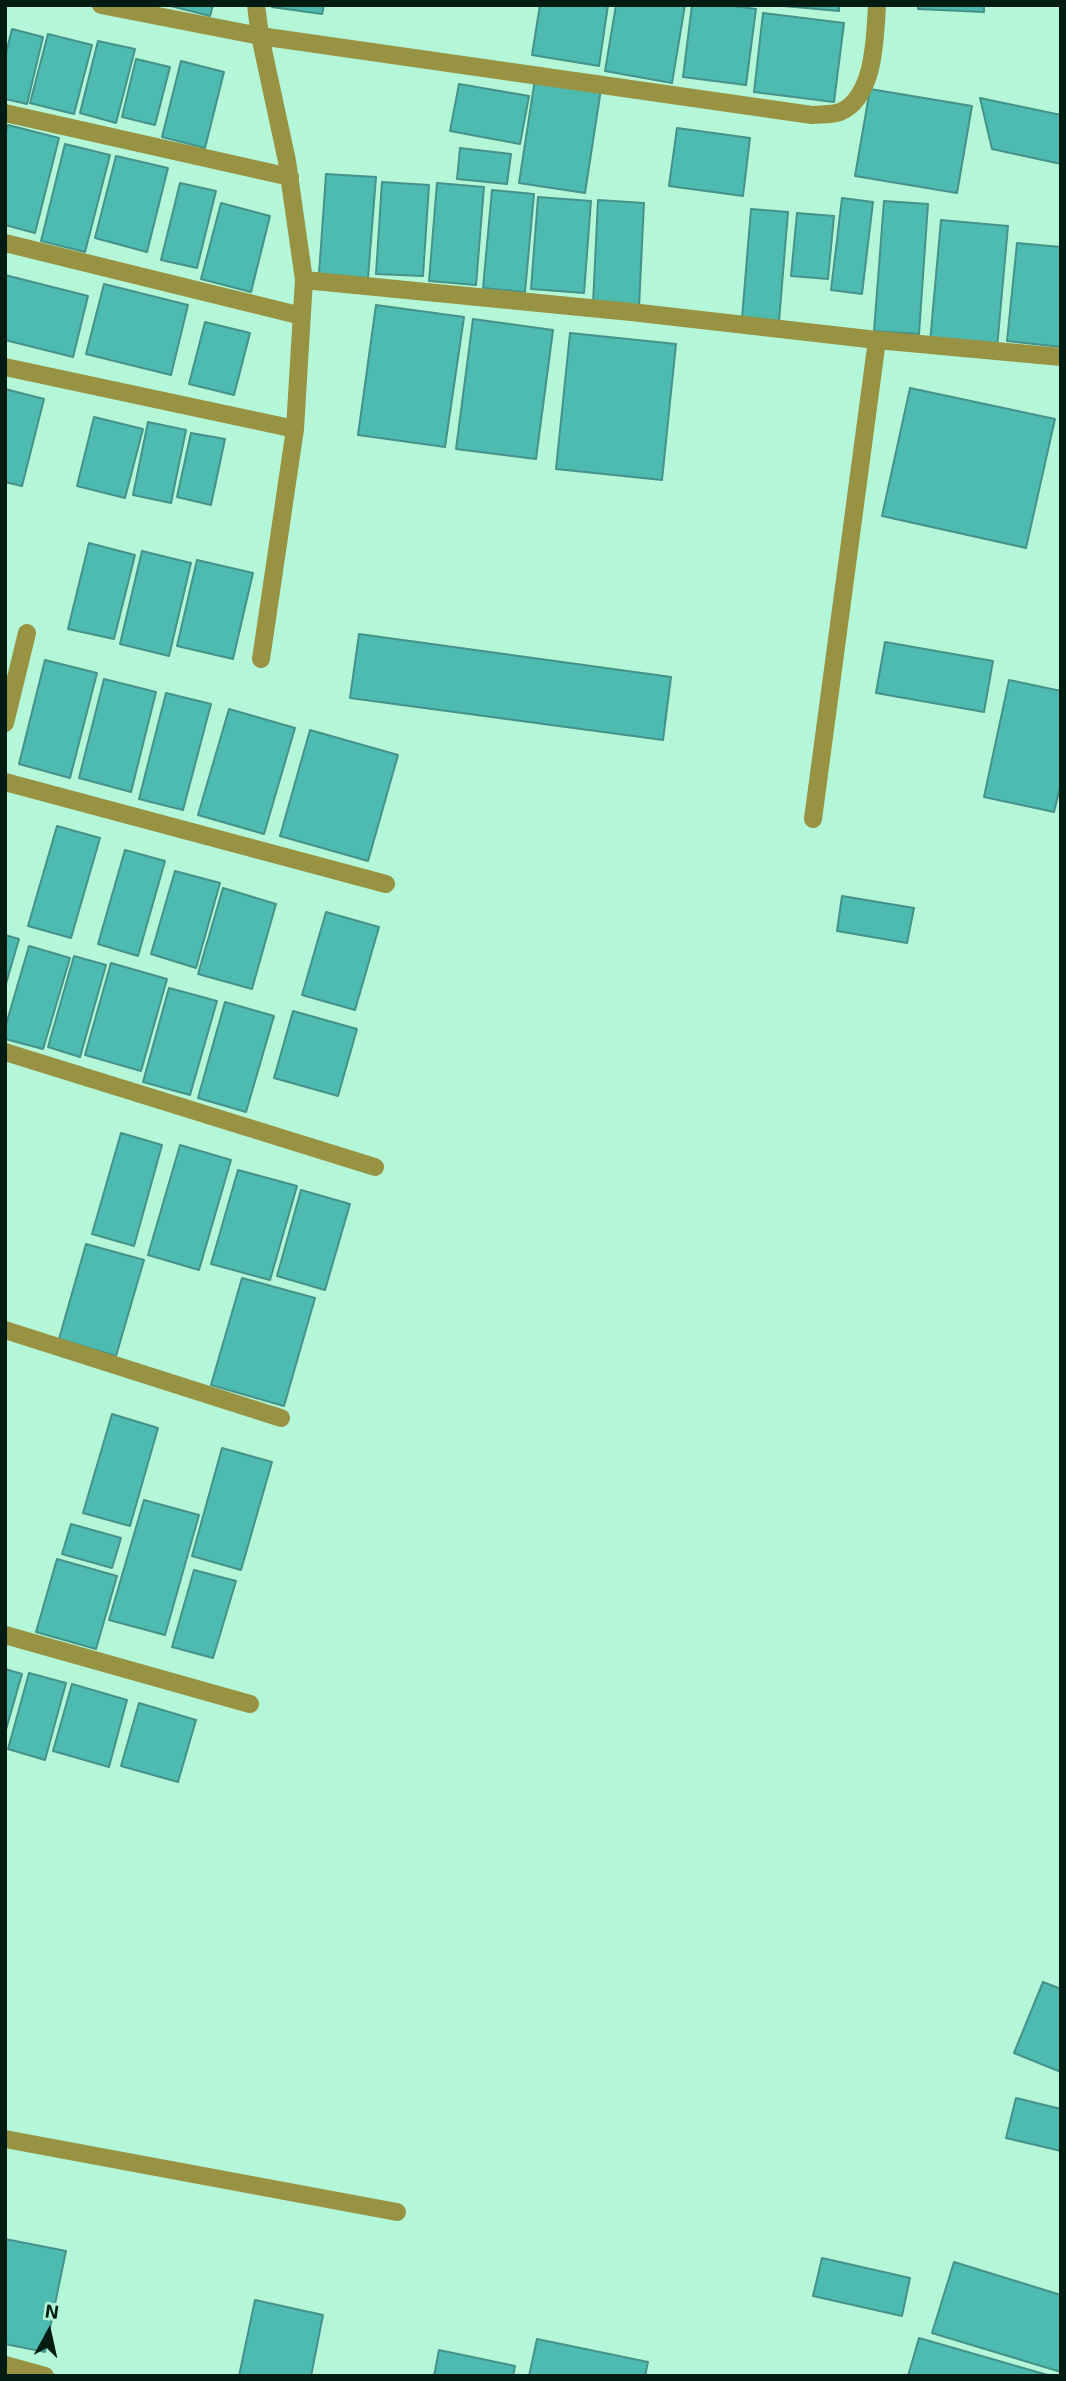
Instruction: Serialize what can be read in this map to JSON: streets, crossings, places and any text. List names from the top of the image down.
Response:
{
  "north": "top"
}
